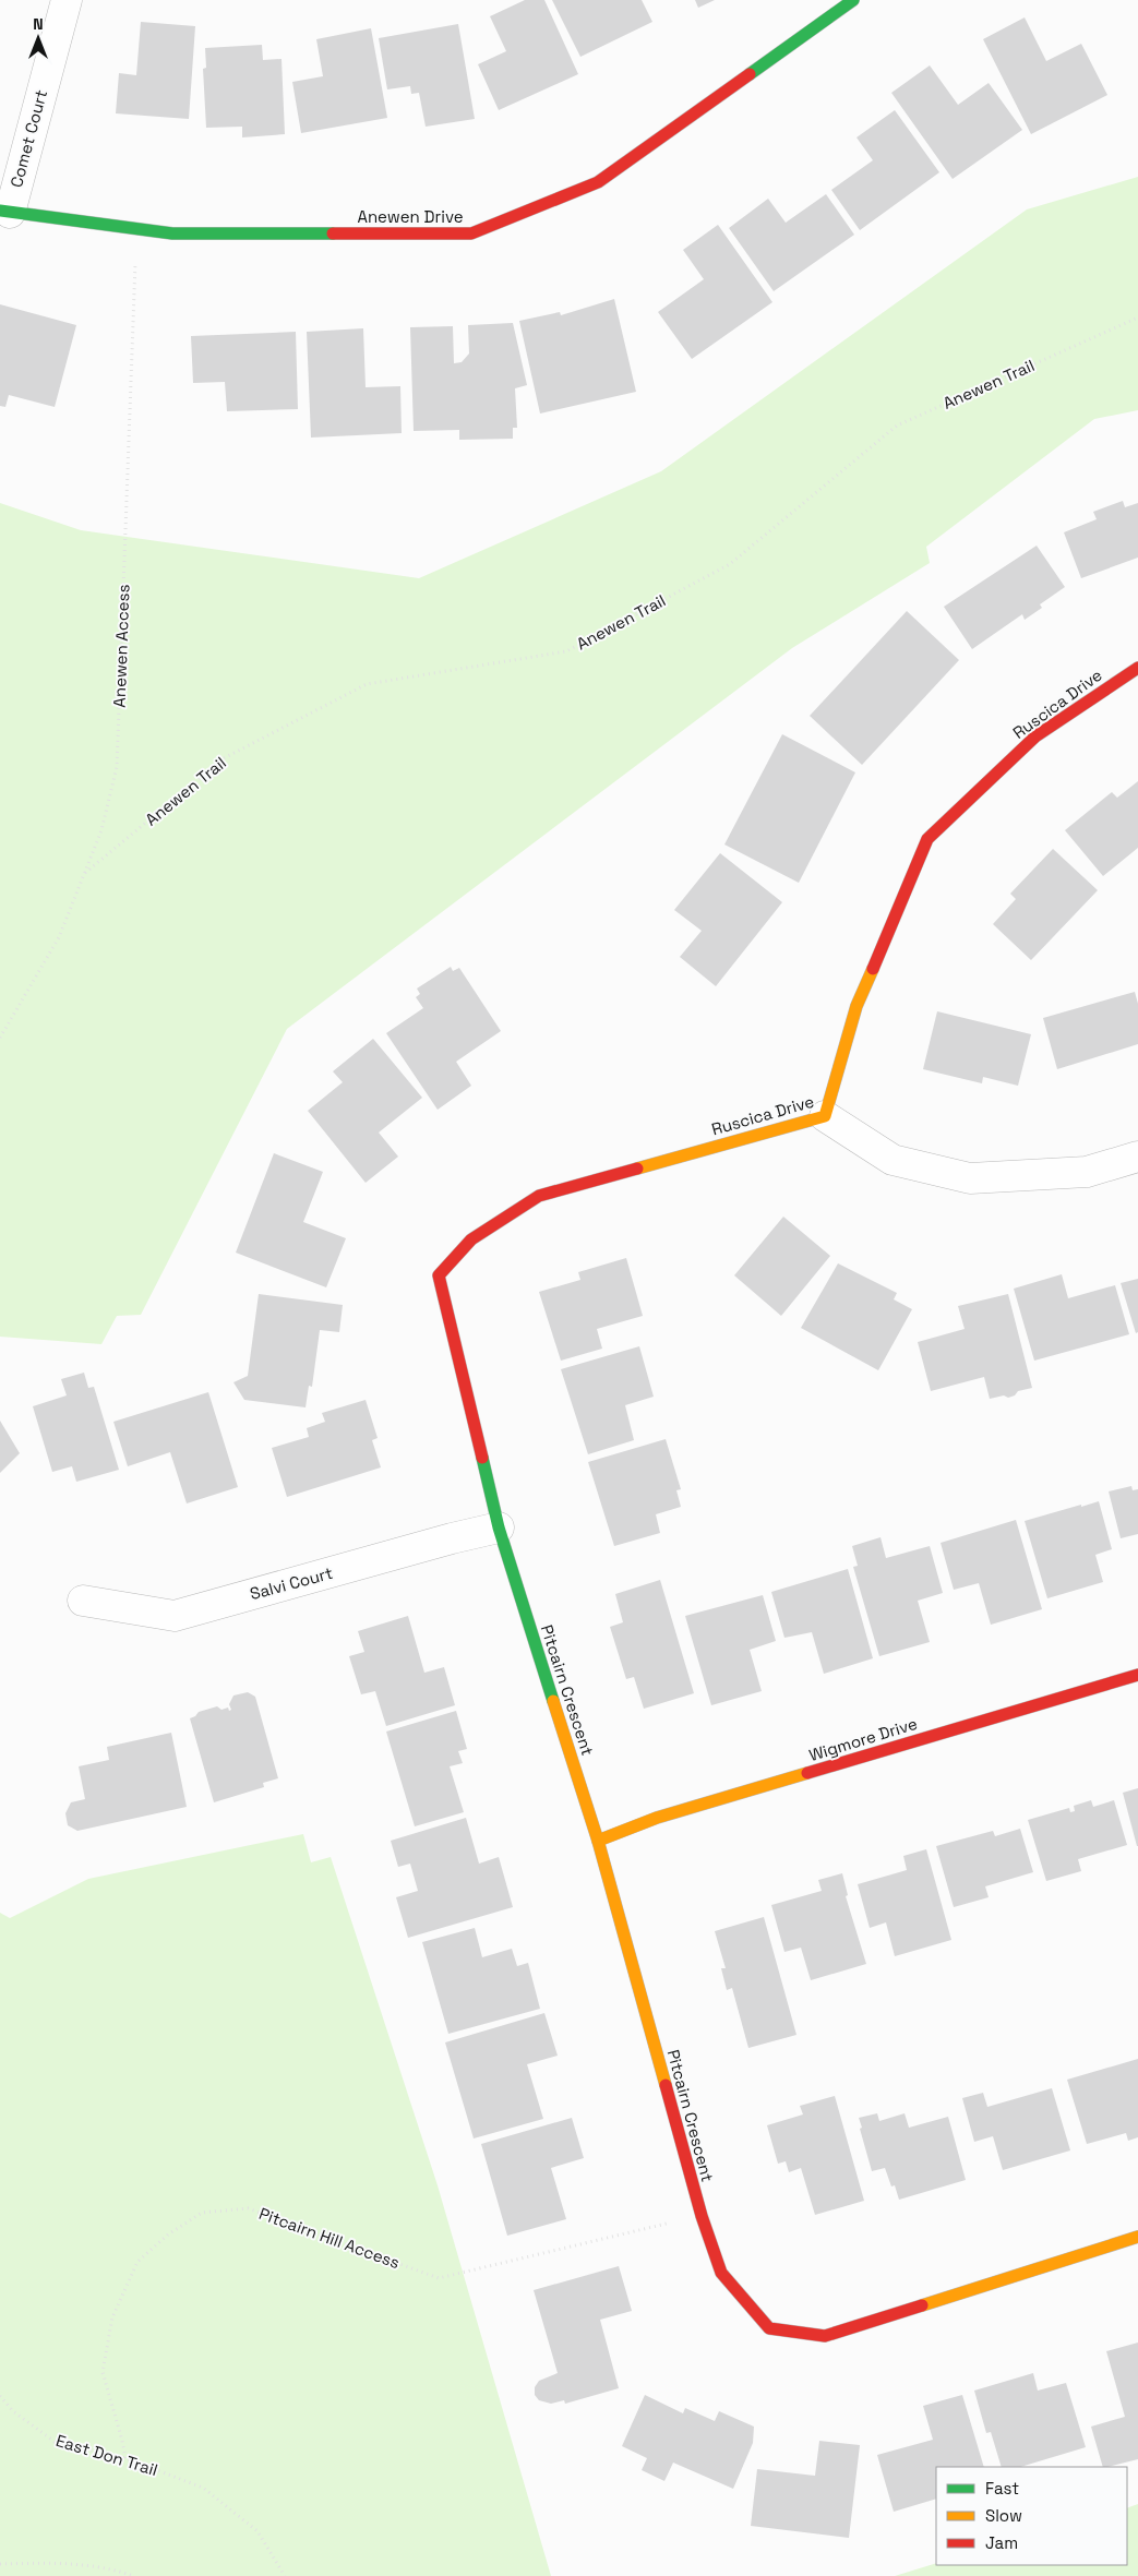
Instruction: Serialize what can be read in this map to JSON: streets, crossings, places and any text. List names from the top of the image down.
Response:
{
  "streets": {
    "street": [
      "Comet Court",
      "Anewen Drive",
      "Ruscica Drive",
      "Salvi Court",
      "Pitcairn Crescent",
      "Wigmore Drive"
    ],
    "path": [
      "Anewen Trail",
      "Anewen Access",
      "Pitcairn Hill Access",
      "East Don Trail"
    ]
  },
  "crossings": [
    ["Comet Court", "Anewen Drive"],
    ["Anewen Drive", "Anewen Access"],
    ["Anewen Trail", "Anewen Access"],
    ["Ruscica Drive", "Salvi Court"],
    ["Ruscica Drive", "Pitcairn Crescent"],
    ["Salvi Court", "Pitcairn Crescent"],
    ["Pitcairn Crescent", "Wigmore Drive"],
    ["Pitcairn Crescent", "Pitcairn Hill Access"],
    ["Pitcairn Hill Access", "East Don Trail"]
  ],
  "legend": ["Fast", "Slow", "Jam"],
  "north": "top"
}
